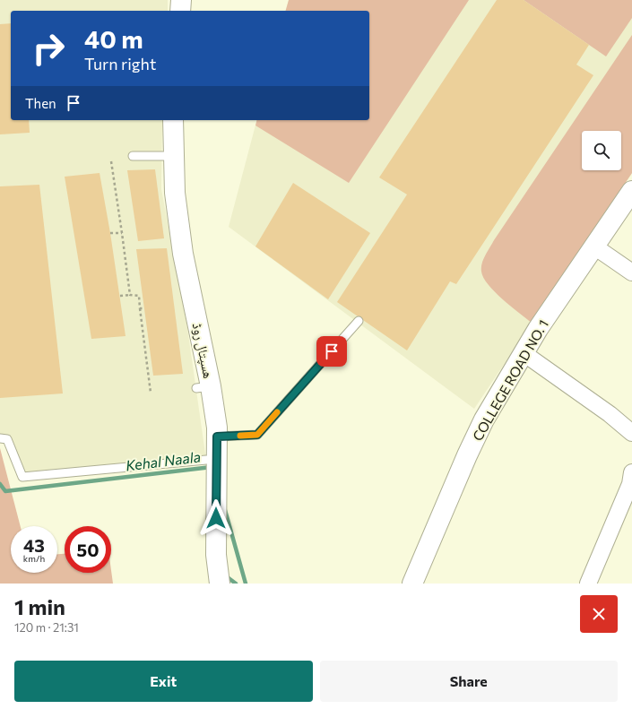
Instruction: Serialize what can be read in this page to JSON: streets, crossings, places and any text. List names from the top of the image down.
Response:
{
  "streets": {
    "main road": ["ھسپتال روڈ", "COLLEGE ROAD NO. 1"]
  },
  "water": ["Kehal Naala"],
  "page": {
    "turn": ["40 m", "Turn right"],
    "then": "Then",
    "speed": "43 km/h",
    "limit": "50",
    "heading": ["1 min", "120 m · 21:31"],
    "buttons": ["Exit", "Share"]
  }
}
